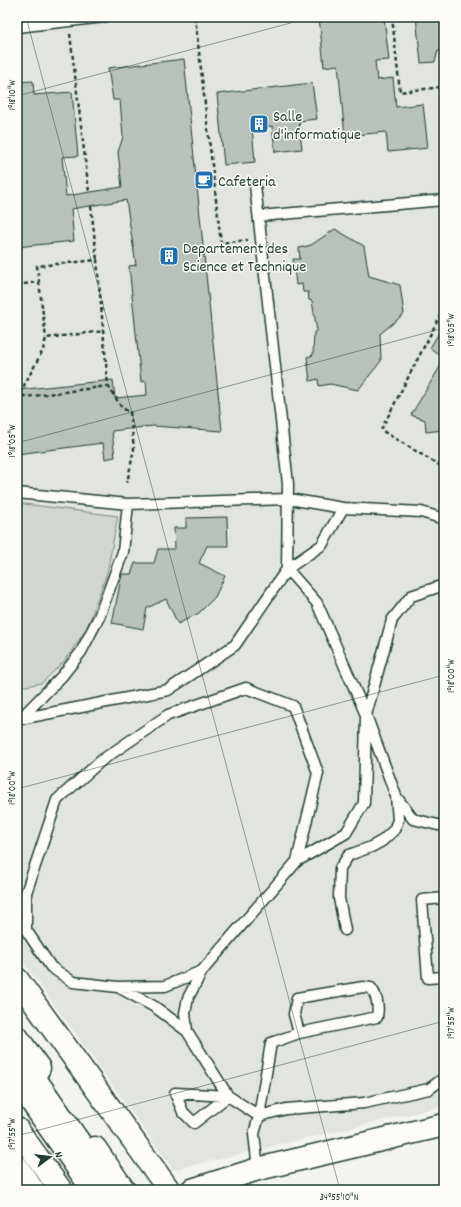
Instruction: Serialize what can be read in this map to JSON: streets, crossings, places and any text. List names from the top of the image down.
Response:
{
  "places": {
    "building": ["Salle d'informatique", "Departement des Science et Technique"],
    "cafe": ["Cafeteria"]
  },
  "north": "right",
  "coordinates": [
    "1°18'10\"W",
    "1°18'05\"W",
    "1°18'00\"W",
    "1°17'55\"W",
    "34°55'10\"N"
  ]
}
